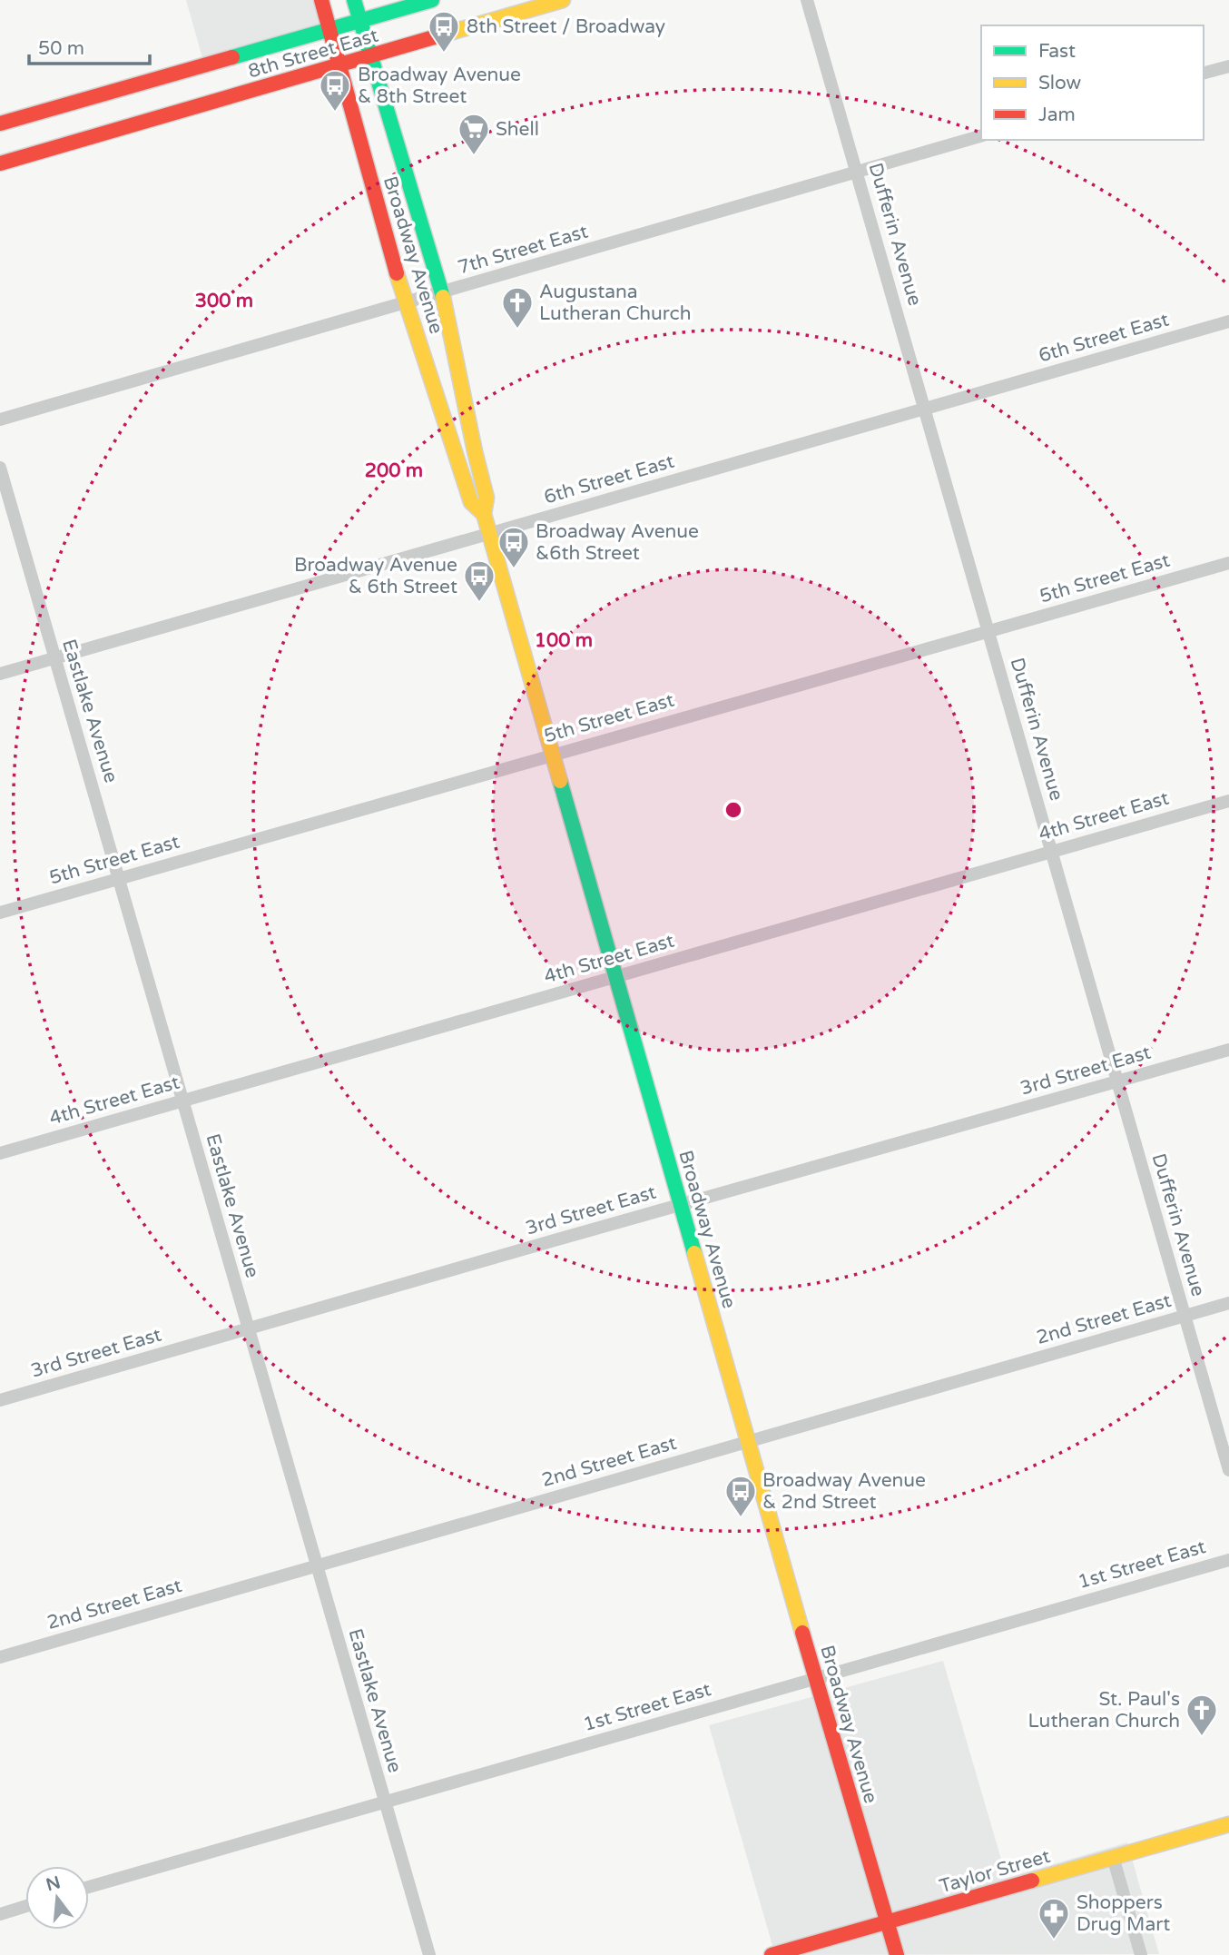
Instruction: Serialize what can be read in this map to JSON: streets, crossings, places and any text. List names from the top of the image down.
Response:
{
  "streets": {
    "main road": ["8th Street East", "Broadway Avenue", "Taylor Street"],
    "street": [
      "Dufferin Avenue",
      "7th Street East",
      "6th Street East",
      "5th Street East",
      "Eastlake Avenue",
      "4th Street East",
      "3rd Street East",
      "2nd Street East",
      "1st Street East"
    ]
  },
  "crossings": [
    ["8th Street East", "Broadway Avenue"],
    ["Dufferin Avenue", "7th Street East"],
    ["Dufferin Avenue", "6th Street East"],
    ["Dufferin Avenue", "5th Street East"],
    ["Dufferin Avenue", "4th Street East"],
    ["Dufferin Avenue", "3rd Street East"],
    ["Dufferin Avenue", "2nd Street East"],
    ["7th Street East", "Broadway Avenue"],
    ["Broadway Avenue", "6th Street East"],
    ["Broadway Avenue", "5th Street East"],
    ["Broadway Avenue", "4th Street East"],
    ["Broadway Avenue", "3rd Street East"],
    ["Broadway Avenue", "2nd Street East"],
    ["Broadway Avenue", "1st Street East"],
    ["Broadway Avenue", "Taylor Street"],
    ["6th Street East", "Eastlake Avenue"],
    ["5th Street East", "Eastlake Avenue"],
    ["Eastlake Avenue", "4th Street East"],
    ["Eastlake Avenue", "3rd Street East"],
    ["Eastlake Avenue", "2nd Street East"],
    ["Eastlake Avenue", "1st Street East"]
  ],
  "places": {
    "bus stop": [
      "8th Street / Broadway",
      "Broadway Avenue & 8th Street",
      "Broadway Avenue &6th Street",
      "Broadway Avenue & 6th Street",
      "Broadway Avenue & 2nd Street"
    ],
    "supermarket": ["Shell"],
    "church": ["Augustana Lutheran Church", "St. Paul's Lutheran Church"],
    "pharmacy": ["Shoppers Drug Mart"]
  },
  "legend": ["Fast", "Slow", "Jam"],
  "scale_bar": "50 m",
  "north": "top",
  "rings": ["300 m", "200 m", "100 m"]
}
